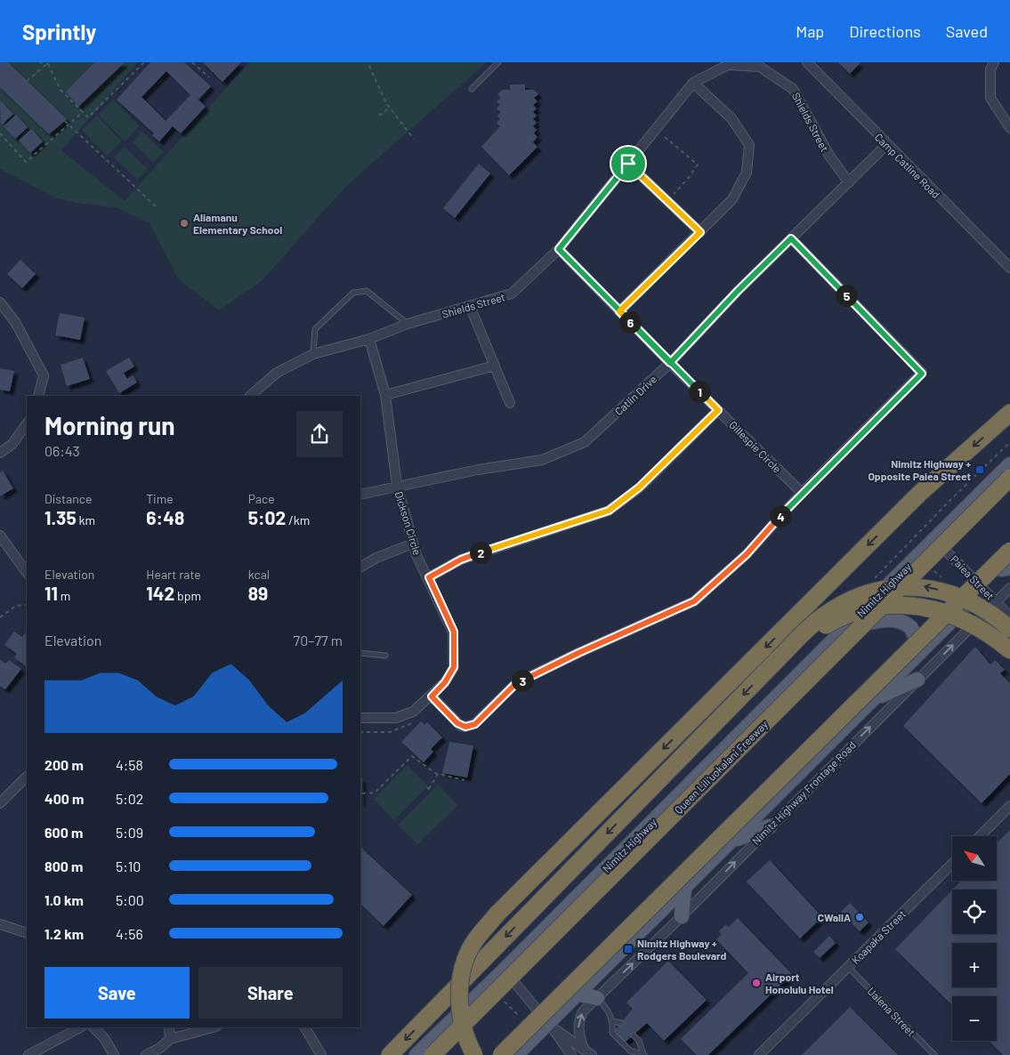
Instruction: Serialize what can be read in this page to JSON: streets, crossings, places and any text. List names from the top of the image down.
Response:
{
  "streets": {
    "highway": ["Queen Liliʻuokalani Freeway"],
    "main road": ["Nimitz Highway"],
    "street": [
      "Shields Street",
      "Camp Catline Road",
      "Catlin Drive",
      "Gillespie Circle",
      "Dickson Circle",
      "Paiea Street",
      "Nimitz Highway Frontage Road",
      "Koapaka Street"
    ],
    "lane": ["Ualena Street"]
  },
  "crossings": [
    ["Shields Street", "Catlin Drive"],
    ["Shields Street", "Gillespie Circle"],
    ["Shields Street", "Dickson Circle"],
    ["Camp Catline Road", "Catlin Drive"],
    ["Catlin Drive", "Gillespie Circle"],
    ["Catlin Drive", "Dickson Circle"],
    ["Paiea Street", "Nimitz Highway"],
    ["Paiea Street", "Nimitz Highway Frontage Road"],
    ["Koapaka Street", "Ualena Street"]
  ],
  "one_way": ["Nimitz Highway Frontage Road"],
  "places": {
    "other": ["Aliamanu Elementary School", "CWallA", "Airport Honolulu Hotel"],
    "transit": ["Nimitz Highway + Opposite Paiea Street", "Nimitz Highway + Rodgers Boulevard"]
  },
  "north": "top left",
  "page": {
    "header": "Sprintly",
    "nav": ["Map", "Directions", "Saved"],
    "pins": [
      "5",
      "6",
      "1",
      "4",
      "2",
      "3"
    ],
    "heading": ["Morning run", "06:43"],
    "stats": [
      ["Distance", "1.35 km"],
      ["Time", "6:48"],
      ["Pace", "5:02 /km"],
      ["Elevation", "11 m"],
      ["Heart rate", "142 bpm"],
      ["kcal", "89"]
    ],
    "chart": ["Elevation", "70–77 m"],
    "list": [
      {
        "name": "200 m",
        "note": "4:58"
      },
      {
        "name": "400 m",
        "note": "5:02"
      },
      {
        "name": "600 m",
        "note": "5:09"
      },
      {
        "name": "800 m",
        "note": "5:10"
      },
      {
        "name": "1.0 km",
        "note": "5:00"
      },
      {
        "name": "1.2 km",
        "note": "4:56"
      }
    ],
    "map_buttons": ["+", "−"],
    "buttons": ["Save", "Share"]
  }
}
